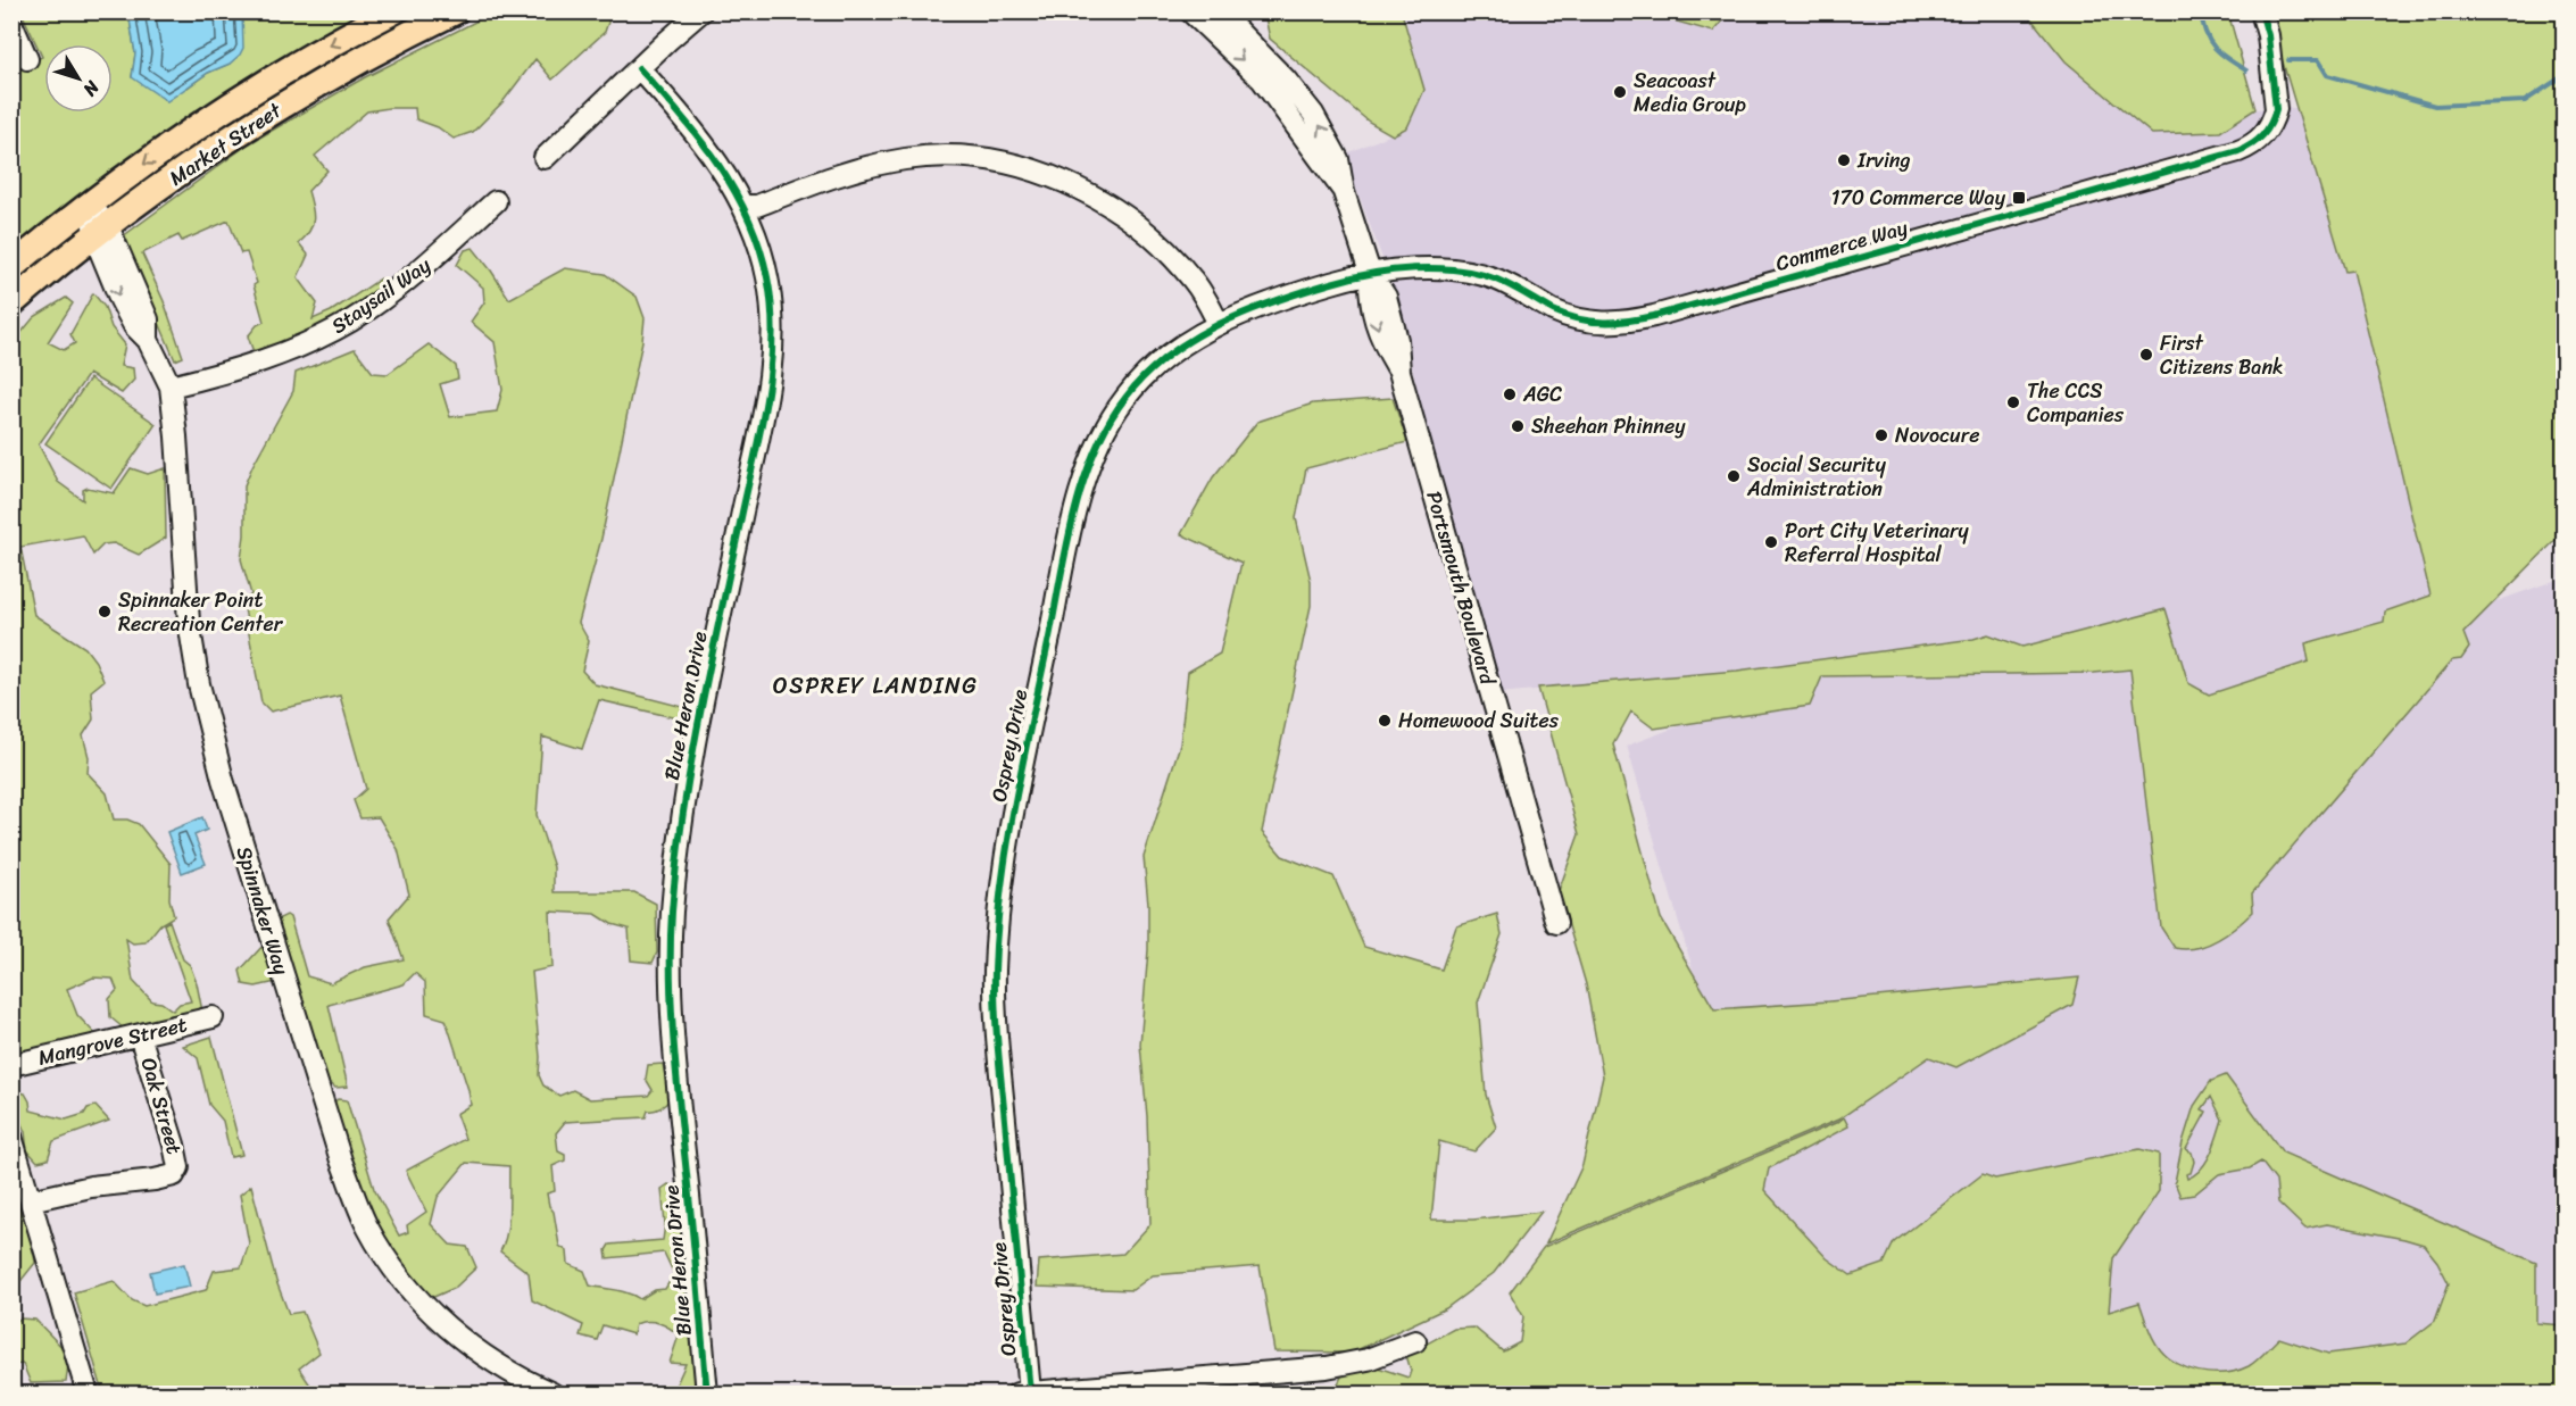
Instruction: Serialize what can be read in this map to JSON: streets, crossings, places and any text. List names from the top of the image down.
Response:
{
  "streets": {
    "main road": ["Market Street"],
    "street": [
      "Commerce Way",
      "Staysail Way",
      "Portsmouth Boulevard",
      "Blue Heron Drive",
      "Osprey Drive",
      "Spinnaker Way",
      "Mangrove Street",
      "Oak Street"
    ]
  },
  "crossings": [
    ["Market Street", "Spinnaker Way"],
    ["Commerce Way", "Portsmouth Boulevard"],
    ["Commerce Way", "Osprey Drive"],
    ["Staysail Way", "Spinnaker Way"],
    ["Portsmouth Boulevard", "Osprey Drive"],
    ["Mangrove Street", "Oak Street"]
  ],
  "districts": ["OSPREY LANDING"],
  "places": {
    "other": [
      "Seacoast Media Group",
      "Irving",
      "First Citizens Bank",
      "AGC",
      "The CCS Companies",
      "Sheehan Phinney",
      "Novocure",
      "Social Security Administration",
      "Port City Veterinary Referral Hospital",
      "Spinnaker Point Recreation Center",
      "Homewood Suites"
    ],
    "transit": ["170 Commerce Way"]
  },
  "north": "bottom right"
}
